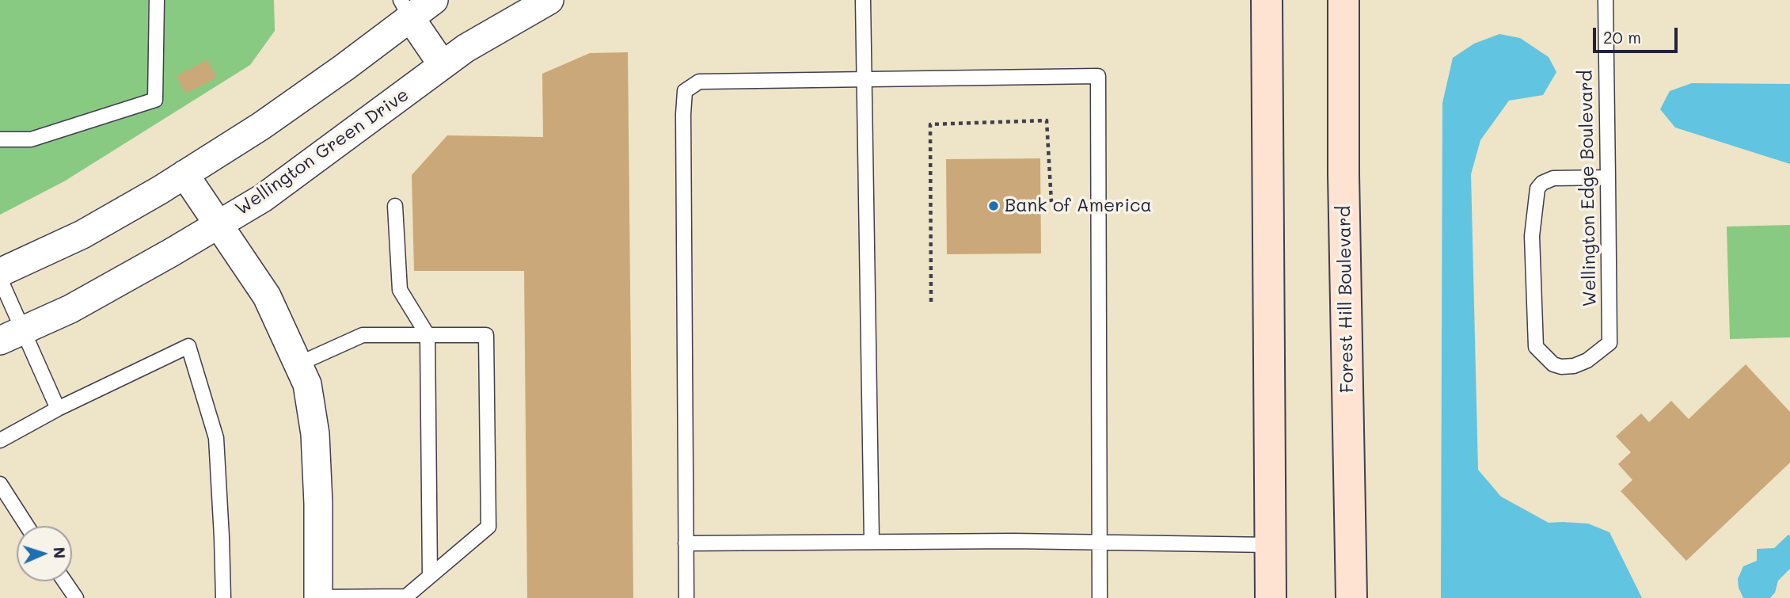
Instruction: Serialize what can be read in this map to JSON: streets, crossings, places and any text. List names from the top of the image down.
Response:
{
  "streets": {
    "main road": ["Forest Hill Boulevard"],
    "street": ["Wellington Green Drive"],
    "lane": ["Wellington Edge Boulevard"]
  },
  "places": ["Bank of America"],
  "scale_bar": "20 m",
  "north": "right"
}
